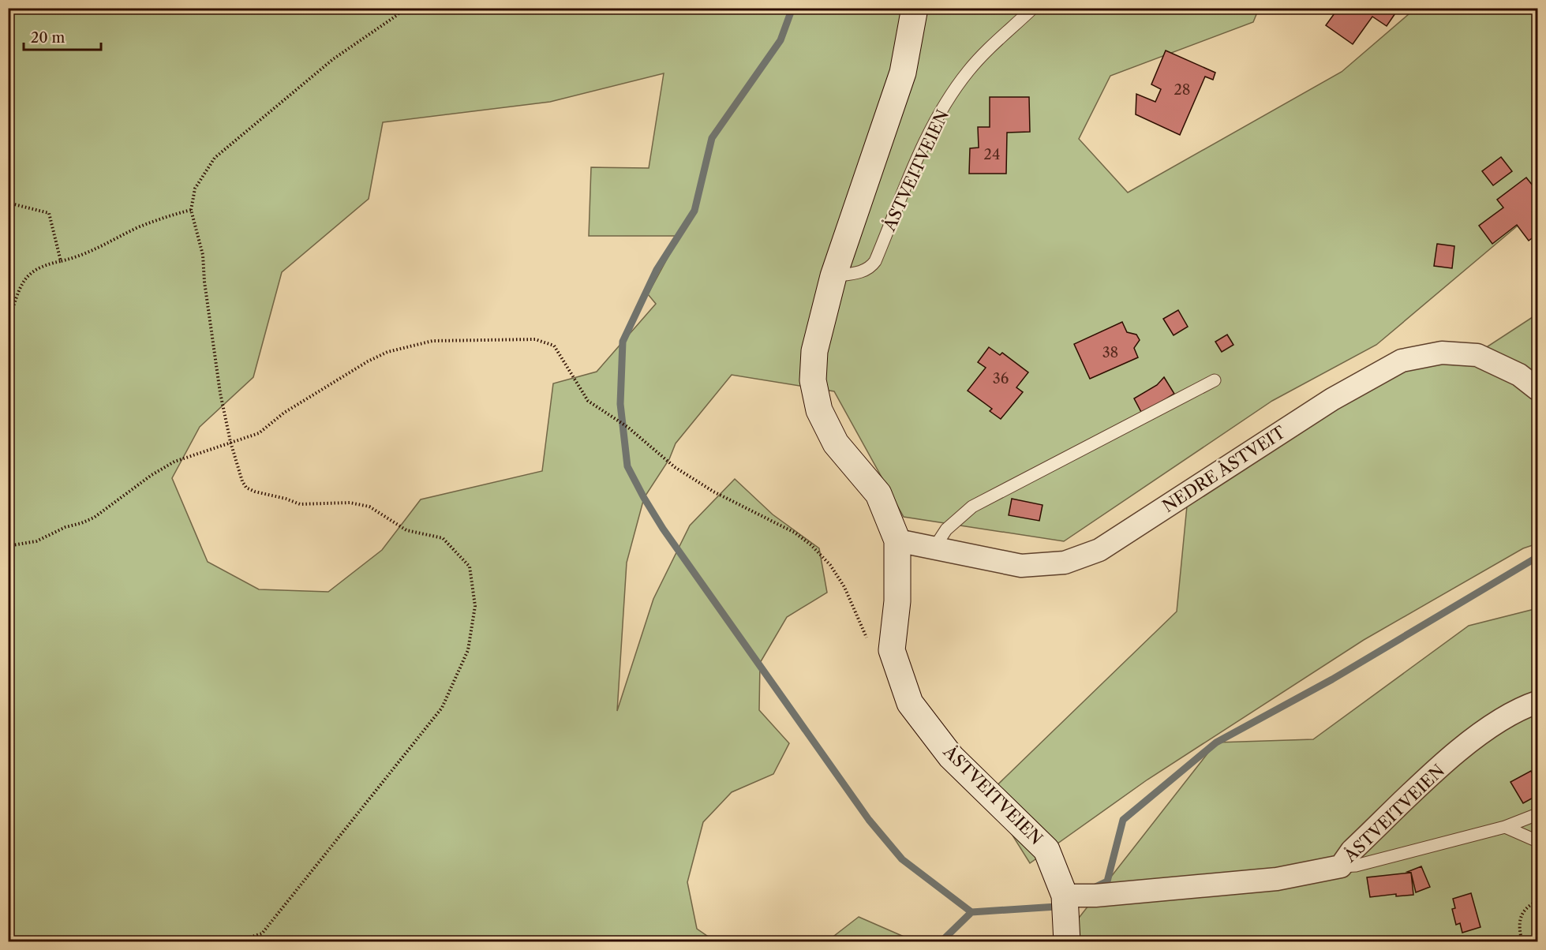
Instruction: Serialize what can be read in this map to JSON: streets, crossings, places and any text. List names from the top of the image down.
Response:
{
  "streets": {
    "street": ["ÅSTVEITVEIEN", "NEDRE ÅSTVEIT"]
  },
  "crossings": [
    ["ÅSTVEITVEIEN", "NEDRE ÅSTVEIT"]
  ],
  "house_numbers": [
    "28",
    "24",
    "38",
    "36"
  ],
  "scale_bar": "20 m"
}
